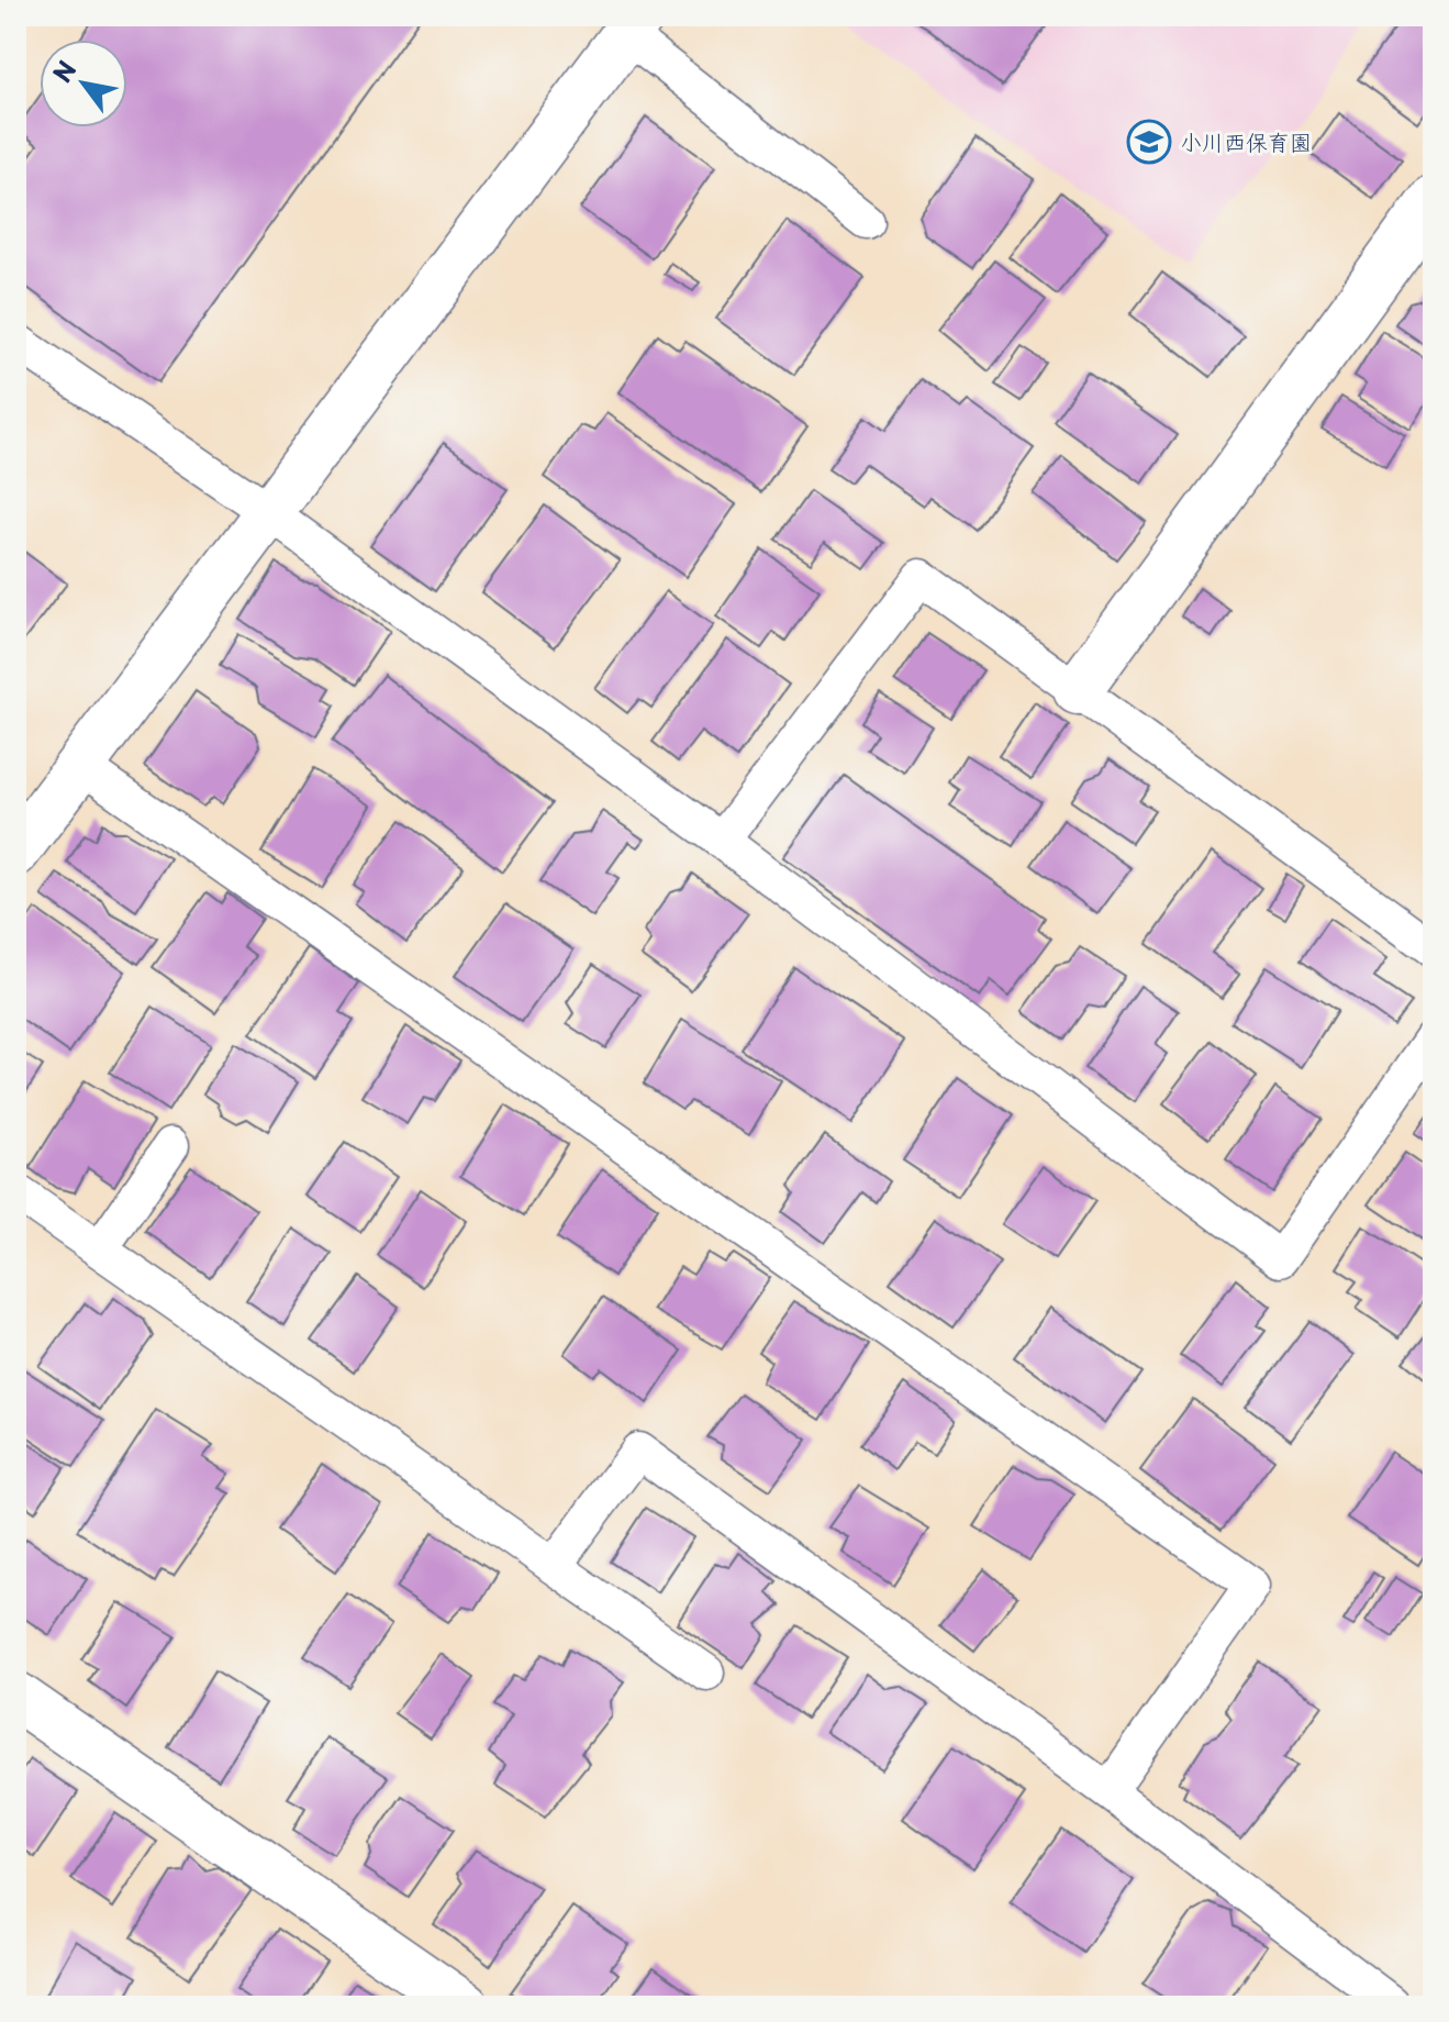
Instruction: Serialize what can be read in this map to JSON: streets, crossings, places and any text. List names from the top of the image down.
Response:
{
  "places": {
    "school or university": ["小川西保育園"]
  },
  "north": "top left"
}
